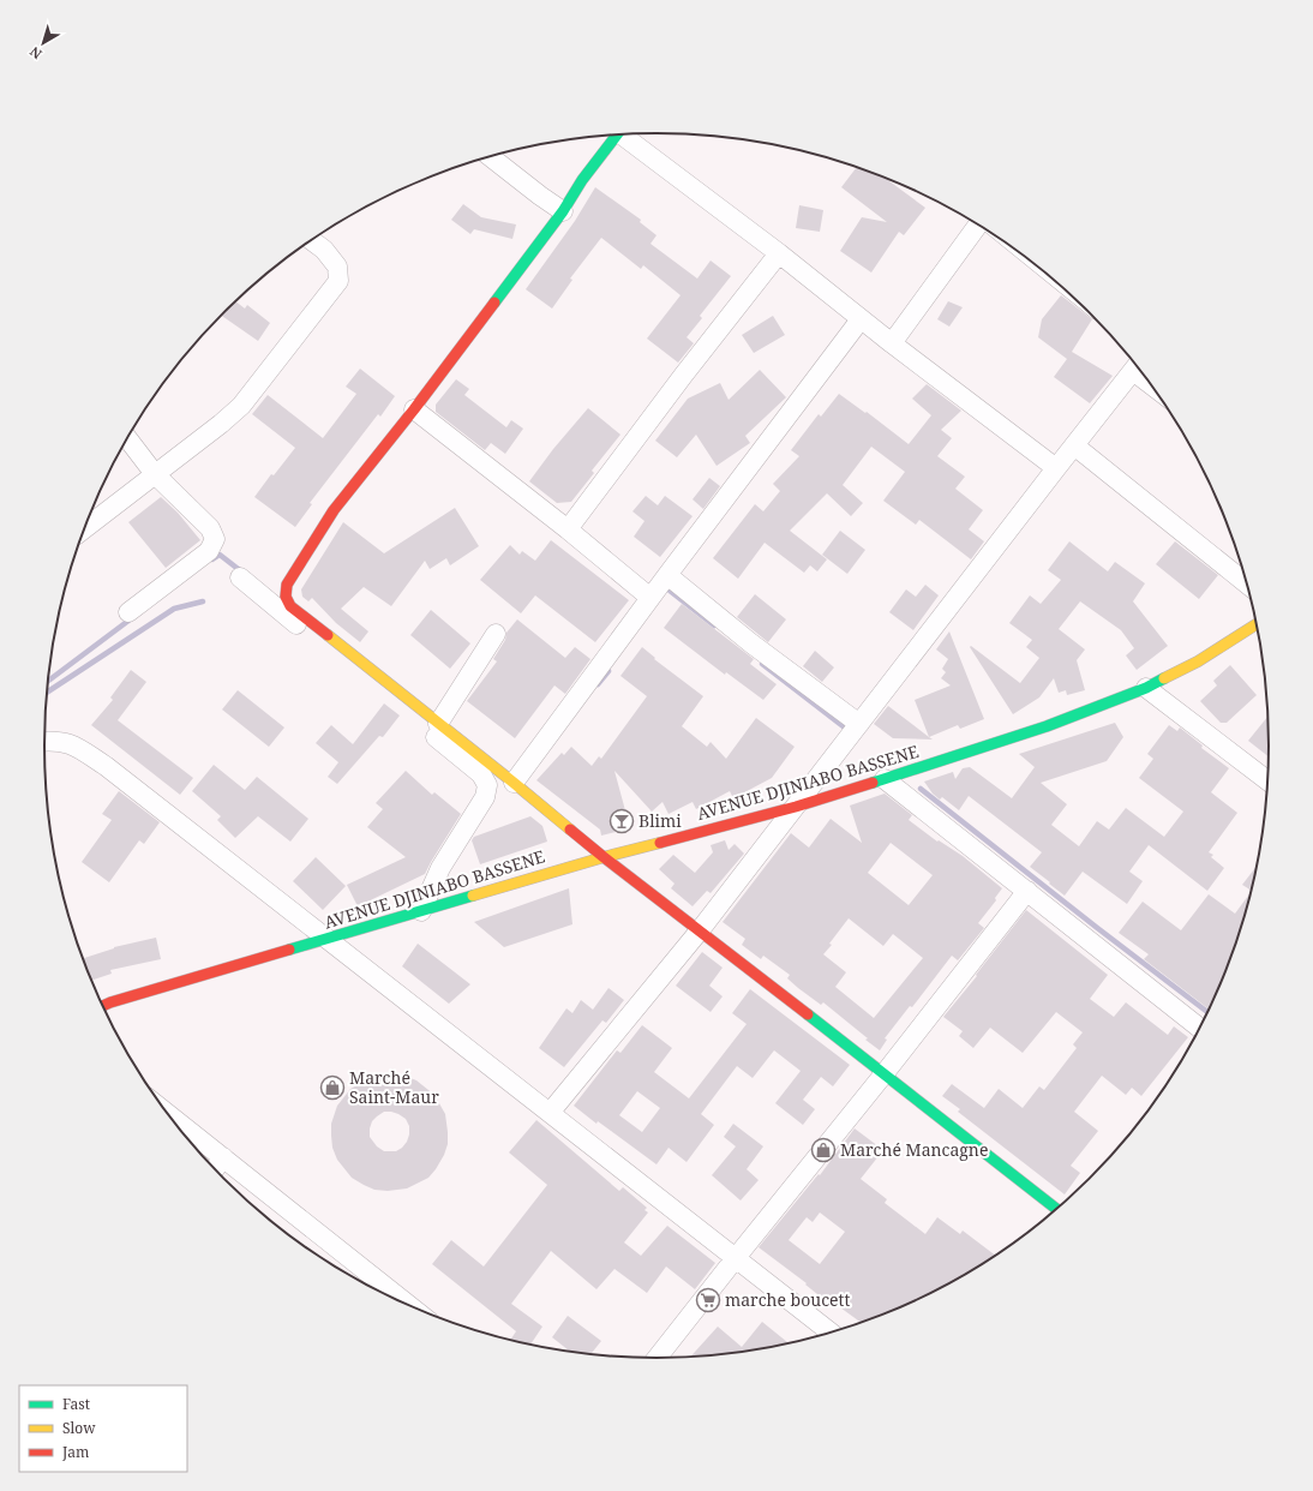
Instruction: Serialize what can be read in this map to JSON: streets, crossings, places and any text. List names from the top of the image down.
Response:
{
  "streets": {
    "street": ["AVENUE DJINIABO BASSENE"]
  },
  "places": {
    "bar": ["Blimi"],
    "shop": ["Marché Saint-Maur", "Marché Mancagne"],
    "supermarket": ["marche boucett"]
  },
  "legend": ["Fast", "Slow", "Jam"],
  "north": "bottom left"
}
